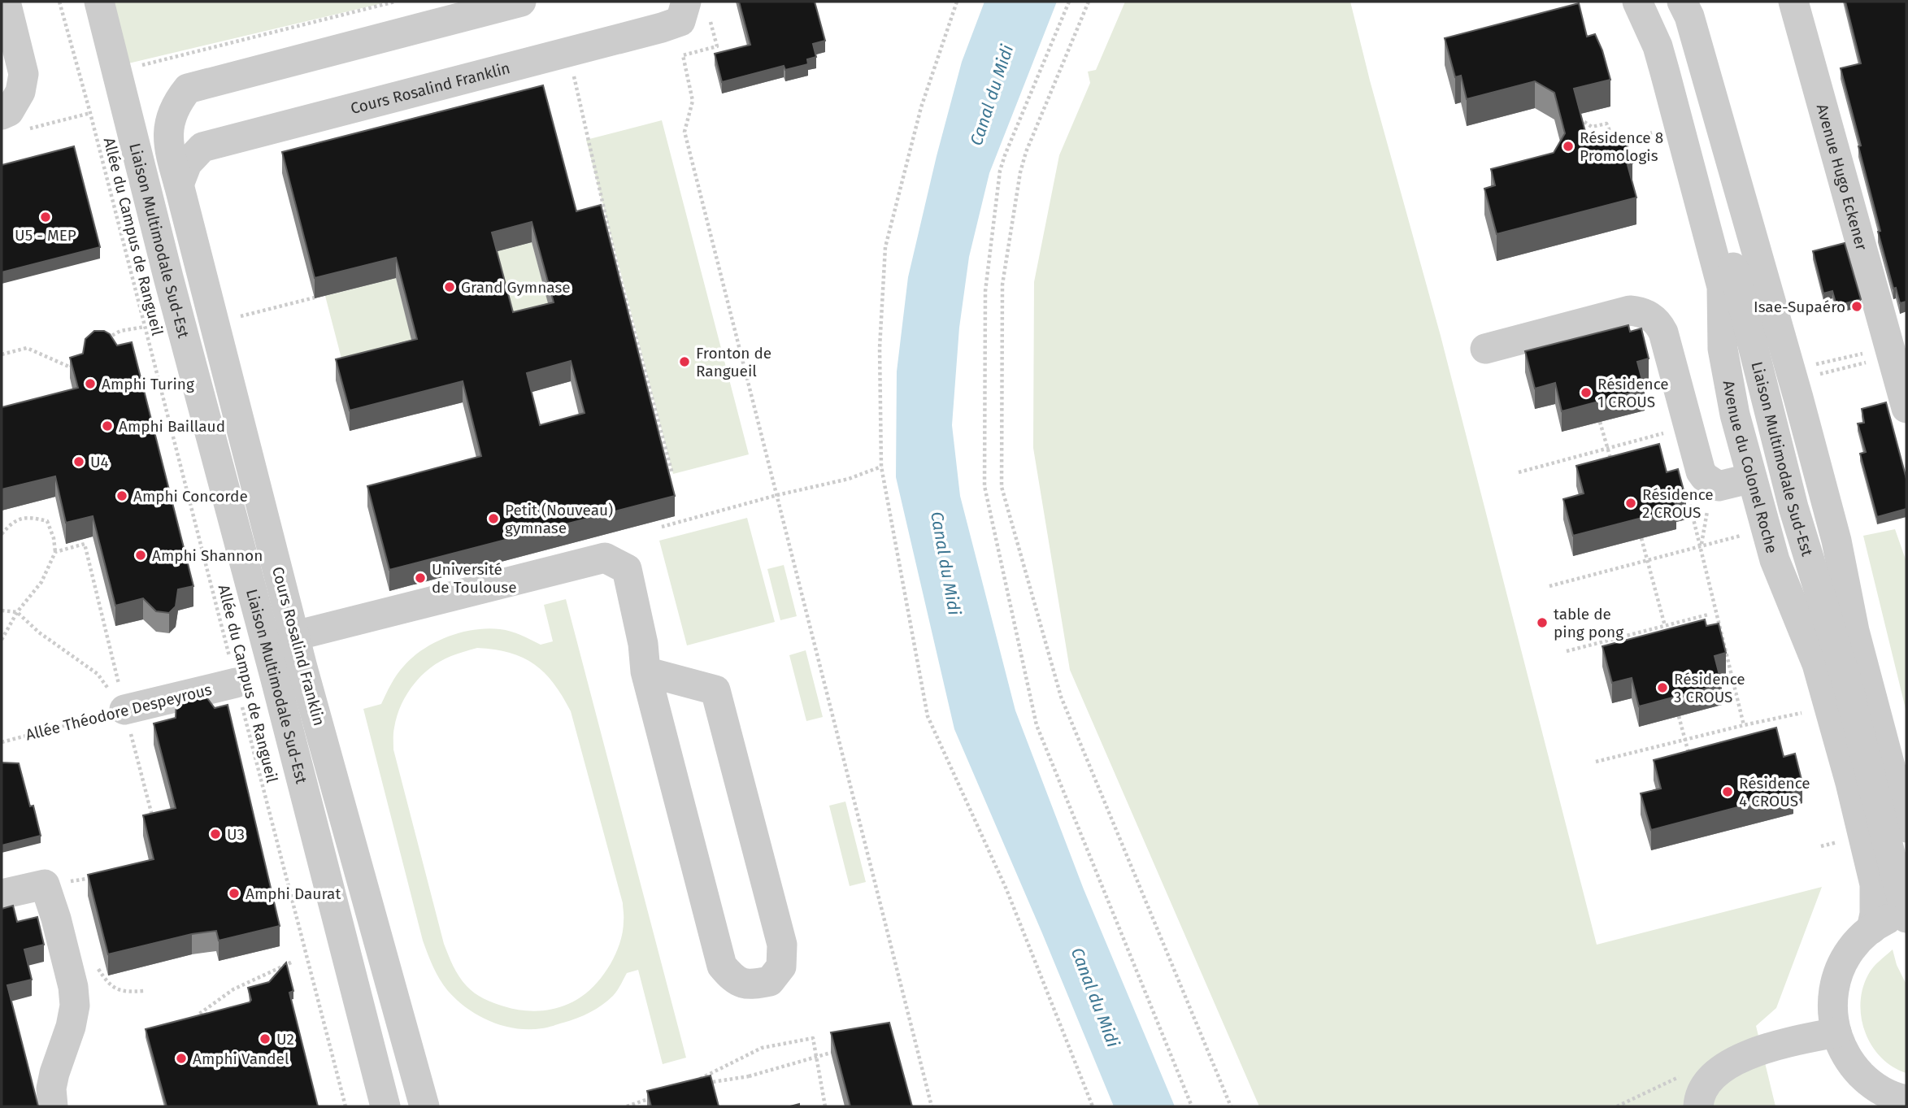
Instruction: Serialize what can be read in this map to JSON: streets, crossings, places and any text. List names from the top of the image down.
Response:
{
  "streets": {
    "street": [
      "Cours Rosalind Franklin",
      "Avenue Hugo Eckener",
      "Liaison Multimodale Sud-Est",
      "Avenue du Colonel Roche",
      "Allée Théodore Despeyrous"
    ],
    "path": ["Allée du Campus de Rangueil"]
  },
  "crossings": [
    ["Allée du Campus de Rangueil", "Allée Théodore Despeyrous"]
  ],
  "water": ["Canal du Midi"],
  "places": [
    "Résidence 8 Promologis",
    "U5 - MEP",
    "Grand Gymnase",
    "Isae-Supaéro",
    "Fronton de Rangueil",
    "Amphi Turing",
    "Résidence 1 CROUS",
    "Amphi Baillaud",
    "U4",
    "Amphi Concorde",
    "Résidence 2 CROUS",
    "Petit (Nouveau) gymnase",
    "Amphi Shannon",
    "Université de Toulouse",
    "table de ping pong",
    "Résidence 3 CROUS",
    "Résidence 4 CROUS",
    "U3",
    "Amphi Daurat",
    "U2",
    "Amphi Vandel"
  ]
}
